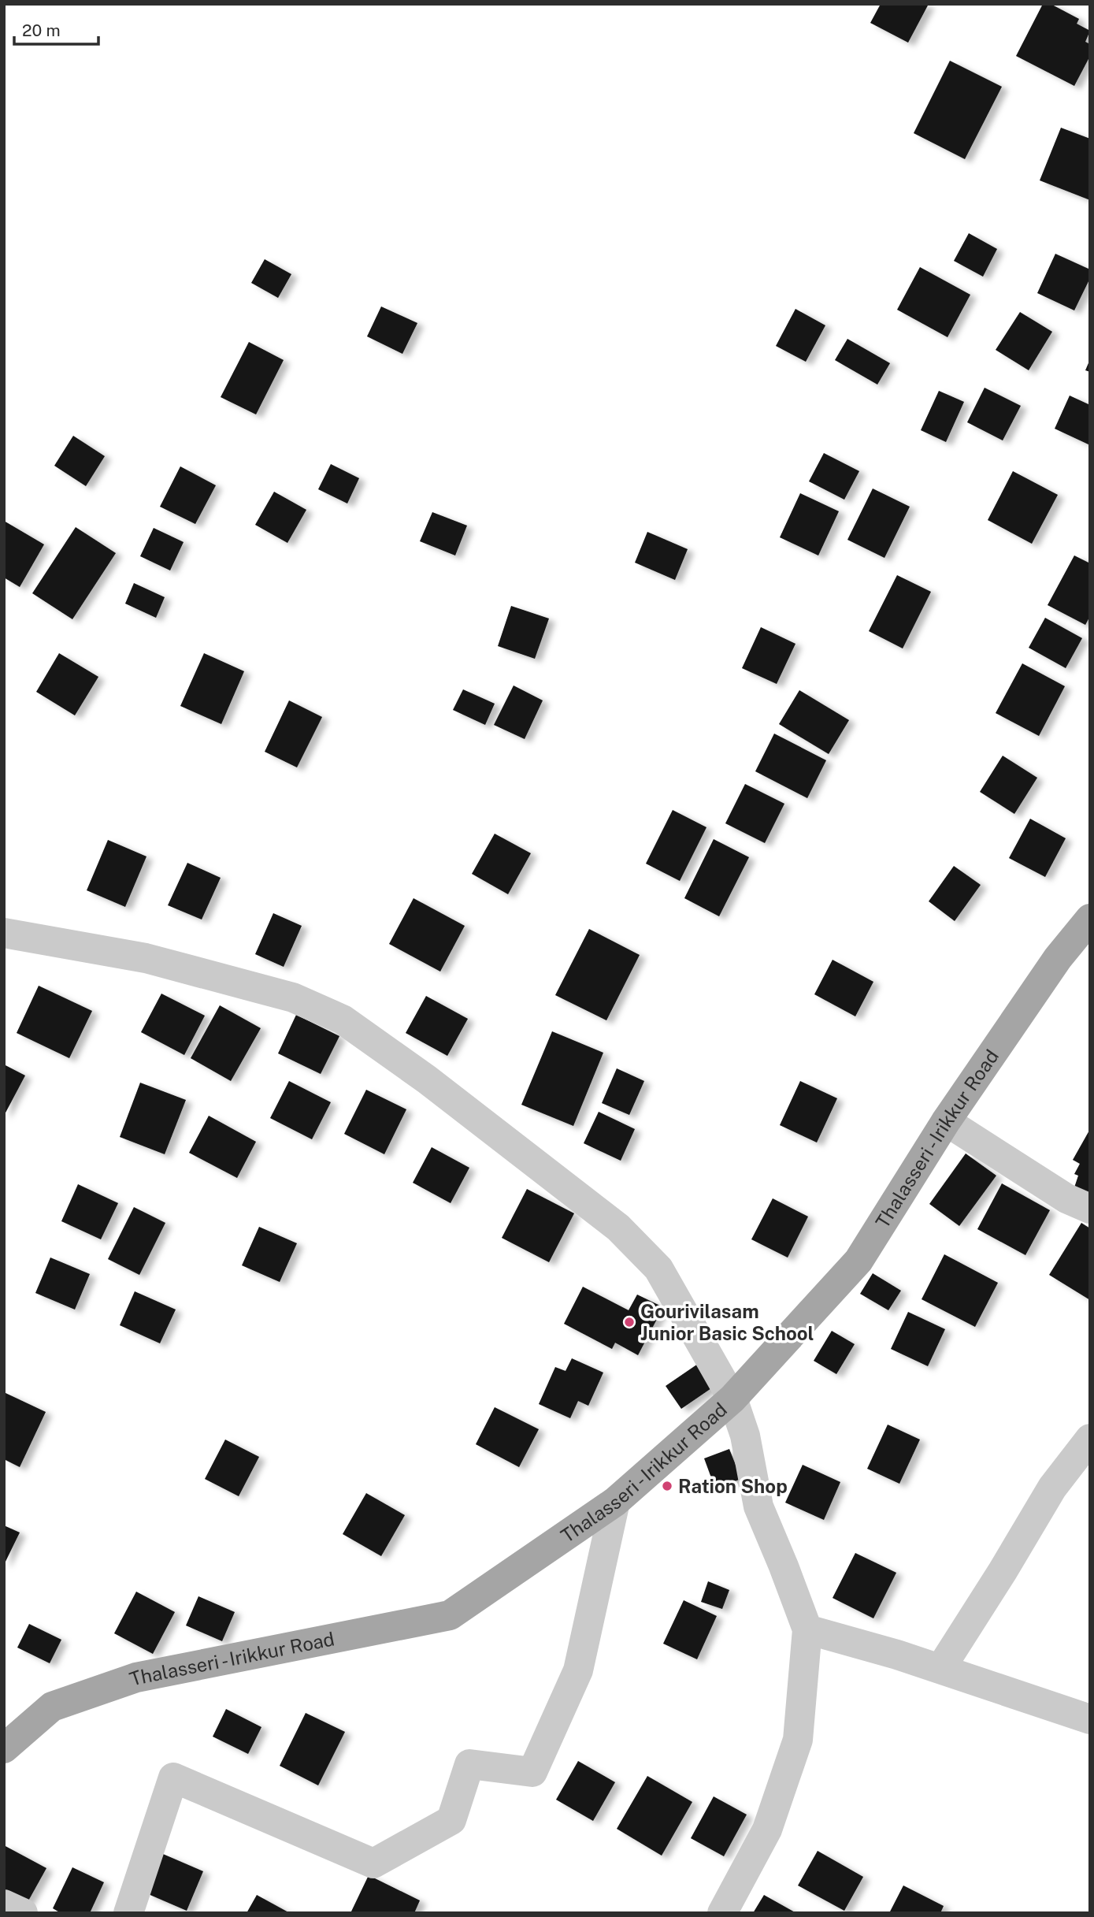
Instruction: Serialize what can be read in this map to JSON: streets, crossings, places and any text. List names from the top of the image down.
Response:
{
  "streets": {
    "main road": ["Thalasseri - Irikkur Road"]
  },
  "places": ["Gourivilasam Junior Basic School", "Ration Shop"],
  "scale_bar": "20 m"
}
